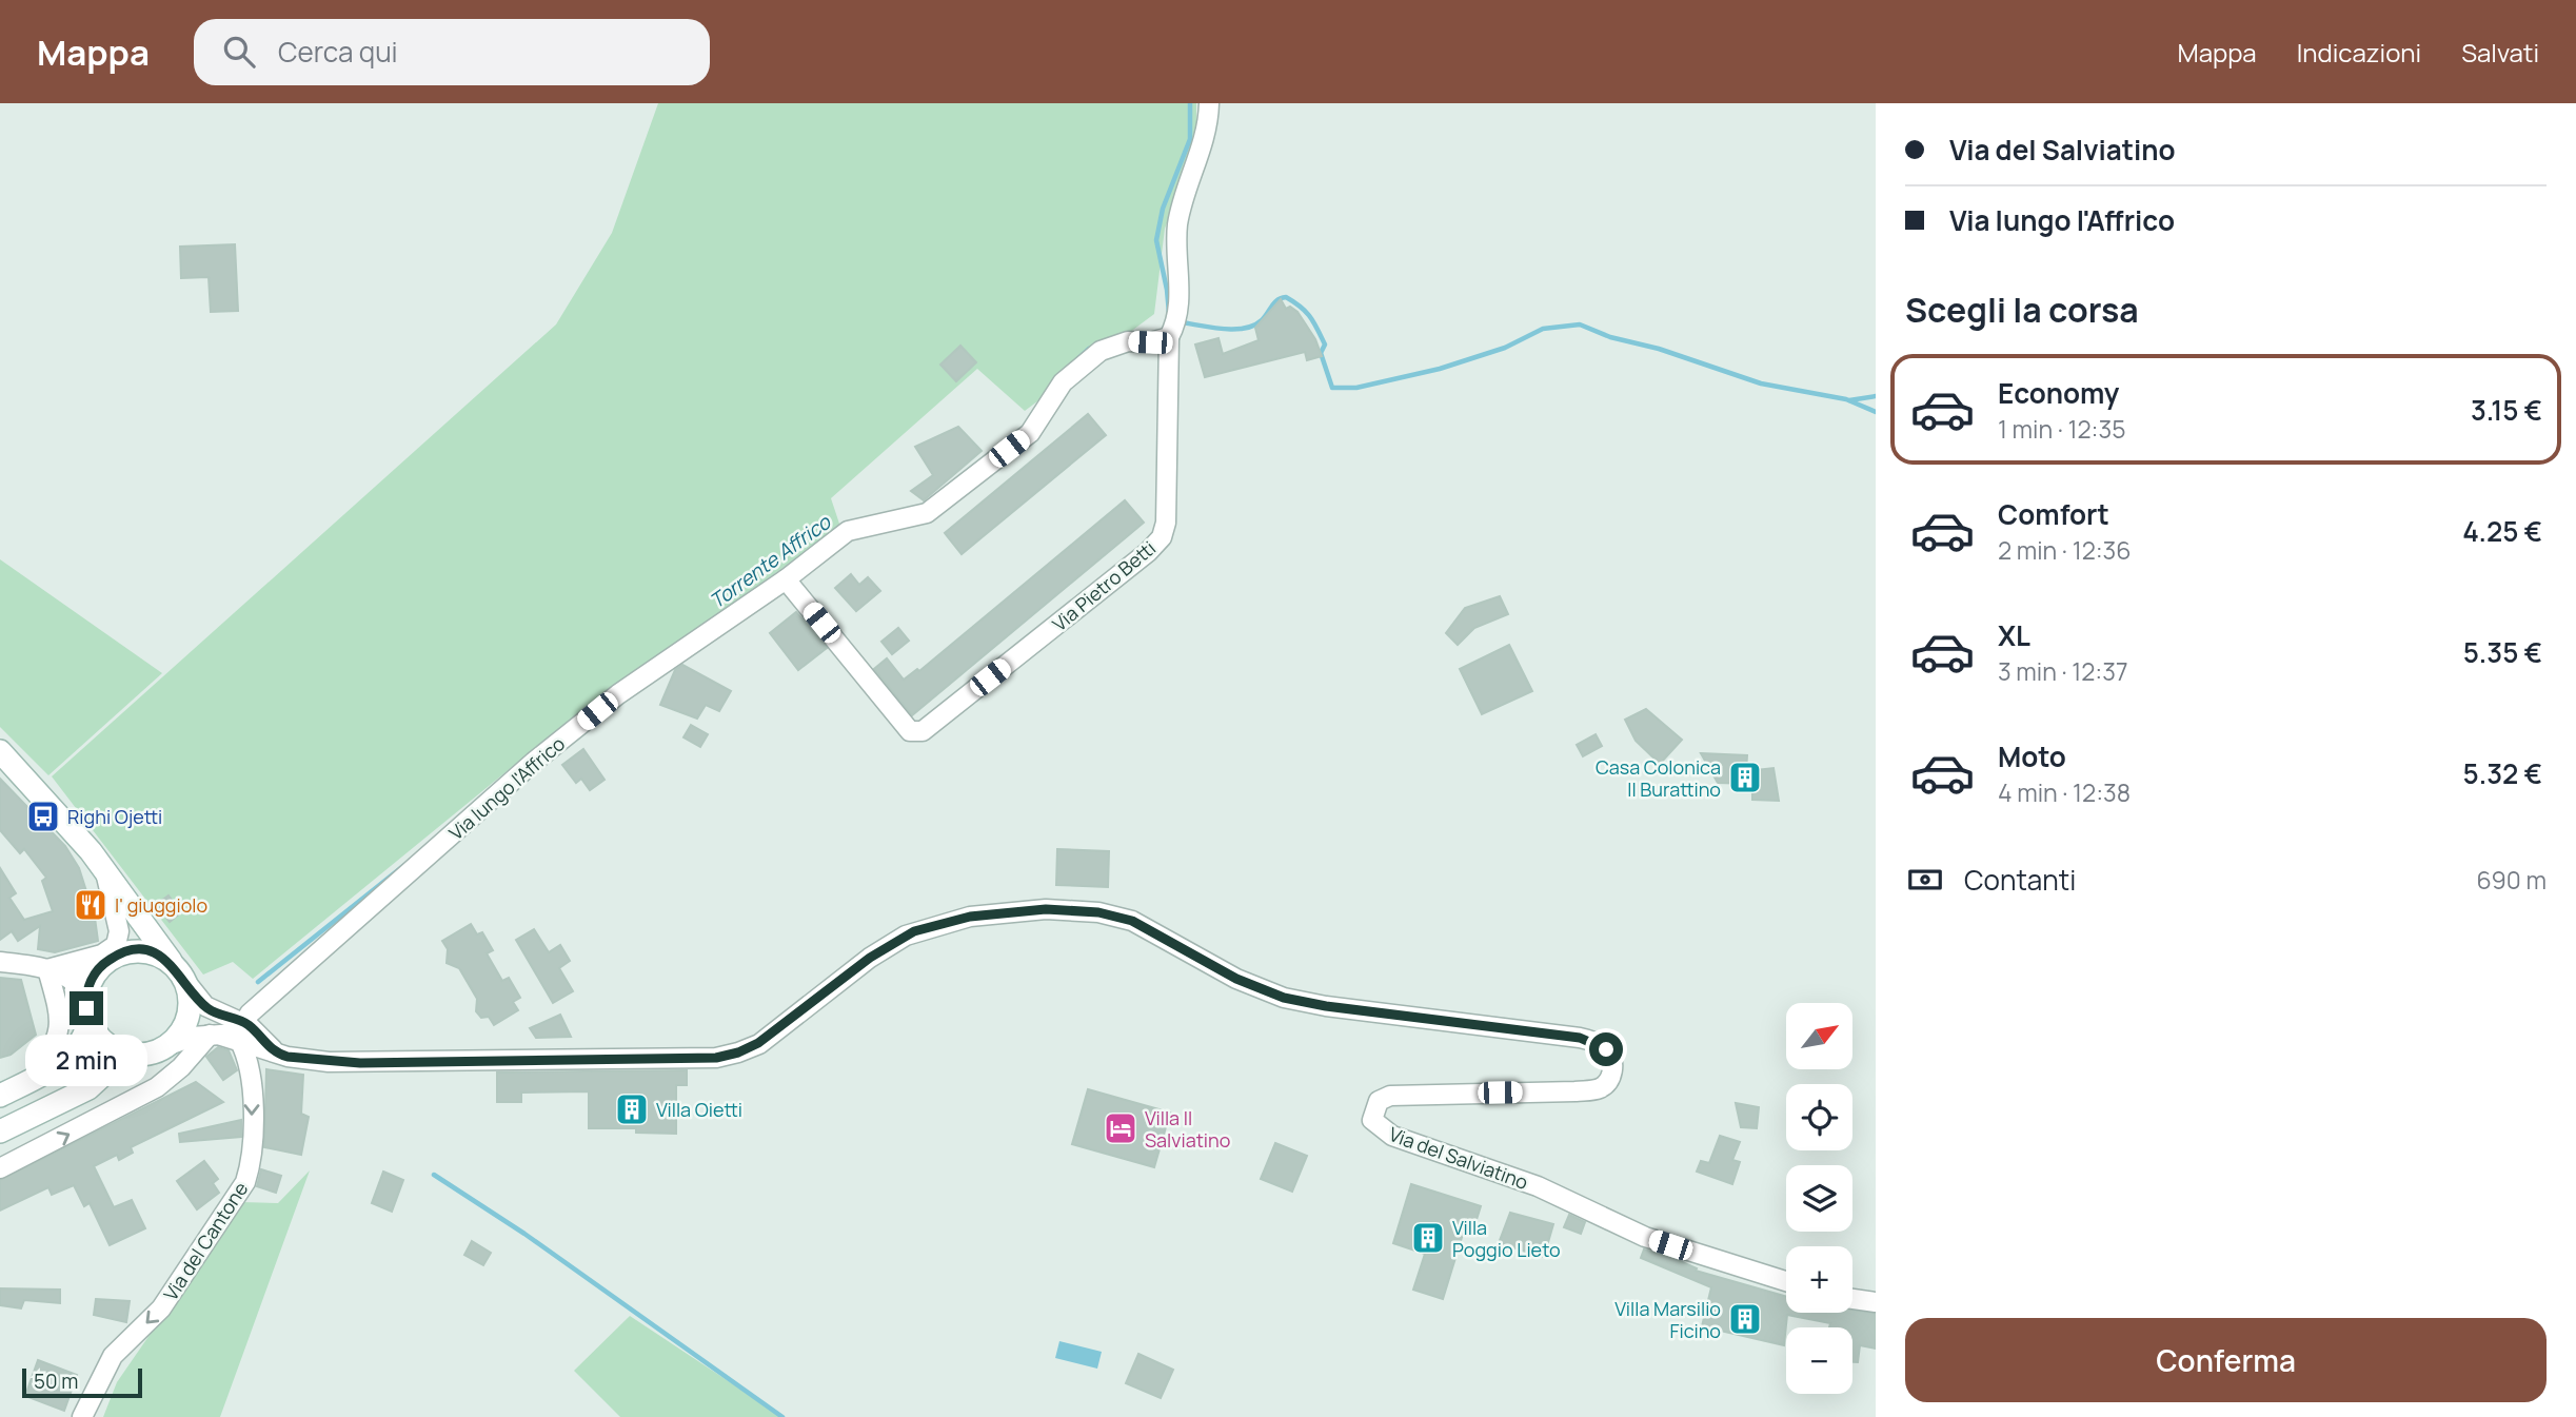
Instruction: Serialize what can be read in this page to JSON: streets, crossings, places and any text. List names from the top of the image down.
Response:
{
  "streets": {
    "street": [
      "Via Pietro Betti",
      "Via lungo l'Affrico",
      "Via del Salviatino",
      "Via del Cantone"
    ]
  },
  "crossings": [
    ["Via Pietro Betti", "Via lungo l'Affrico"],
    ["Via lungo l'Affrico", "Via del Salviatino"],
    ["Via lungo l'Affrico", "Via del Cantone"],
    ["Via del Salviatino", "Via del Cantone"]
  ],
  "one_way": ["Via del Cantone"],
  "water": ["Torrente Affrico"],
  "places": {
    "building": [
      "Casa Colonica Il Burattino",
      "Villa Oietti",
      "Villa Poggio Lieto",
      "Villa Marsilio Ficino"
    ],
    "bus stop": ["Righi Ojetti"],
    "restaurant": ["I' giuggiolo"],
    "hotel": ["Villa Il Salviatino"]
  },
  "scale_bar": "50 m",
  "north": "top right",
  "page": {
    "header": "Mappa",
    "search": "Cerca qui",
    "nav": ["Mappa", "Indicazioni", "Salvati"],
    "banner": ["Via del Salviatino", "Via lungo l'Affrico"],
    "heading": "Scegli la corsa",
    "list": [
      {
        "name": "Economy",
        "note": "1 min · 12:35",
        "value": "3.15 €"
      },
      {
        "name": "Comfort",
        "note": "2 min · 12:36",
        "value": "4.25 €"
      },
      {
        "name": "XL",
        "note": "3 min · 12:37",
        "value": "5.35 €"
      },
      {
        "name": "Moto",
        "note": "4 min · 12:38",
        "value": "5.32 €"
      }
    ],
    "pay": ["Contanti", "690 m"],
    "map_buttons": ["+", "−"],
    "bubble": "2 min",
    "buttons": "Conferma",
    "scale": "50 m"
  }
}
